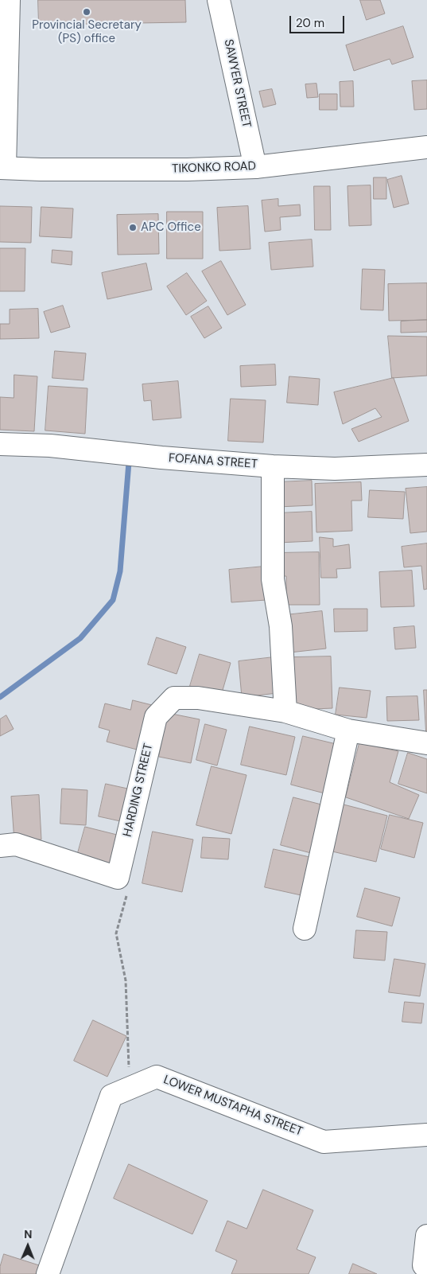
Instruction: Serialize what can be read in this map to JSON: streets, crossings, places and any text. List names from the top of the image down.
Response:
{
  "streets": {
    "street": [
      "SAWYER STREET",
      "TIKONKO ROAD",
      "FOFANA STREET",
      "HARDING STREET",
      "LOWER MUSTAPHA STREET"
    ]
  },
  "crossings": [
    ["SAWYER STREET", "TIKONKO ROAD"]
  ],
  "places": ["Provincial Secretary (PS) office", "APC Office"],
  "scale_bar": "20 m",
  "north": "top"
}
